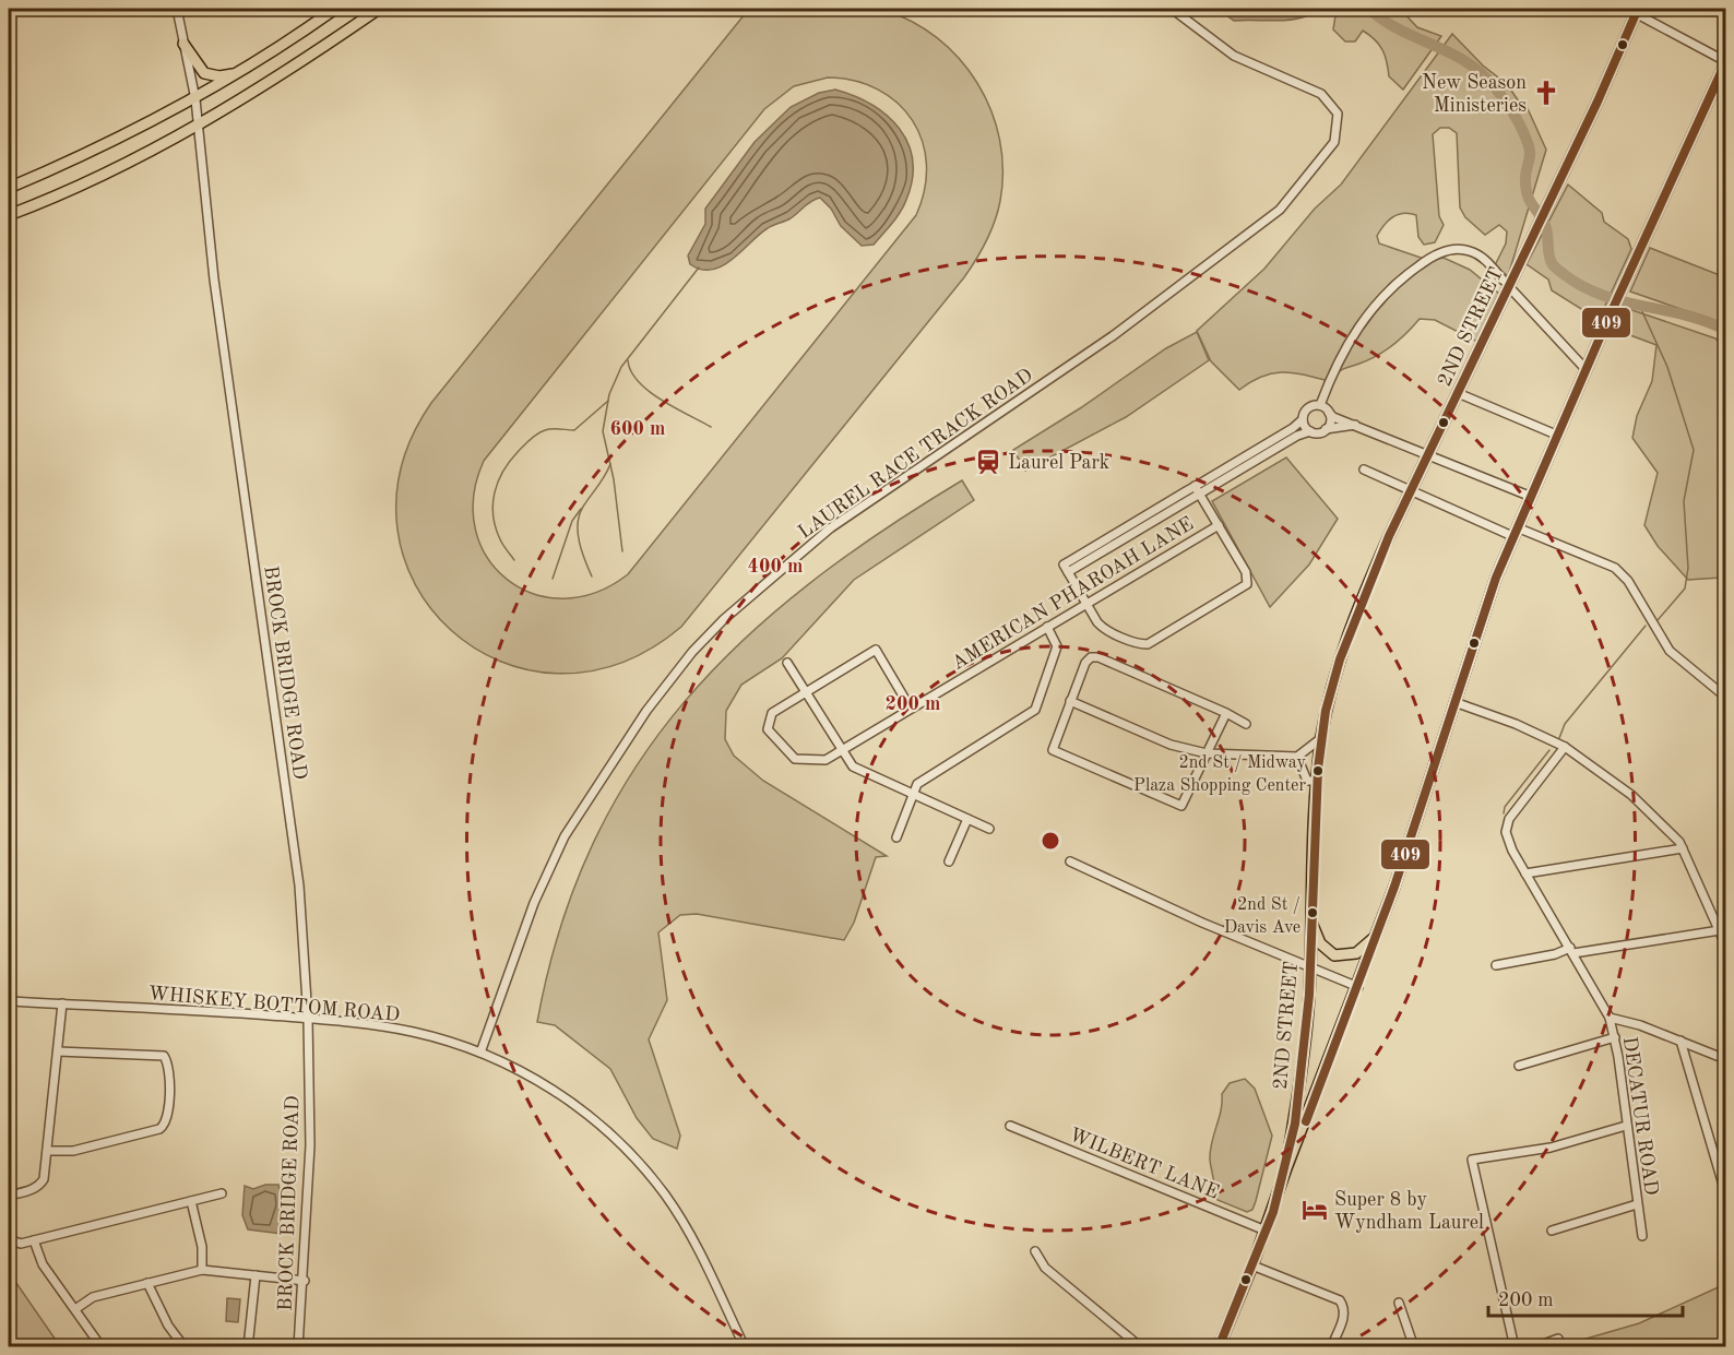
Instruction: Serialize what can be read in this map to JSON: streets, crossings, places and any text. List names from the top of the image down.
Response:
{
  "streets": {
    "main road": ["2ND STREET"],
    "street": [
      "LAUREL RACE TRACK ROAD",
      "AMERICAN PHAROAH LANE",
      "BROCK BRIDGE ROAD",
      "WHISKEY BOTTOM ROAD",
      "DECATUR ROAD",
      "WILBERT LANE"
    ]
  },
  "crossings": [
    ["LAUREL RACE TRACK ROAD", "WHISKEY BOTTOM ROAD"],
    ["BROCK BRIDGE ROAD", "WHISKEY BOTTOM ROAD"]
  ],
  "places": {
    "church": ["New Season Ministeries"],
    "station": ["Laurel Park"],
    "other": ["2nd St / Midway Plaza Shopping Center", "2nd St / Davis Ave"],
    "hotel": ["Super 8 by Wyndham Laurel"]
  },
  "lines": ["transit line 409"],
  "scale_bar": "200 m",
  "rings": ["600 m", "400 m", "200 m"]
}
